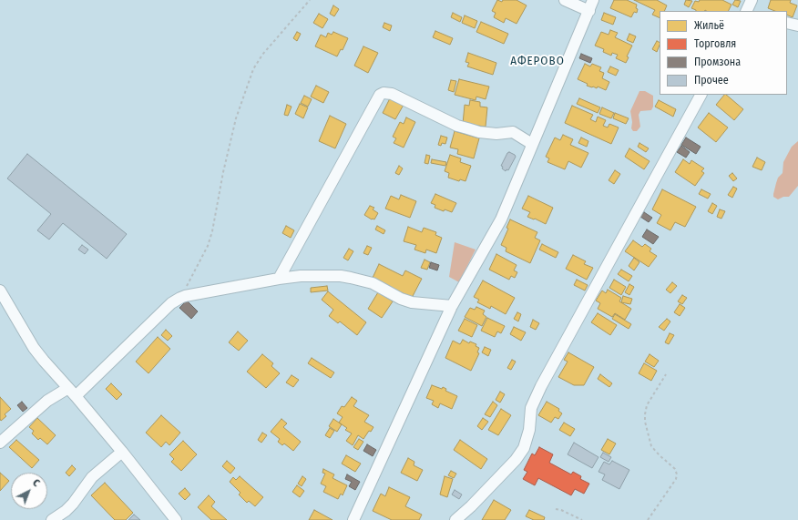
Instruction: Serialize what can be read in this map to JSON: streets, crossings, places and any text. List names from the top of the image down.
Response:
{
  "districts": ["АФЕРОВО"],
  "legend": [
    "Жильё",
    "Торговля",
    "Промзона",
    "Прочее"
  ],
  "north": "top right"
}
